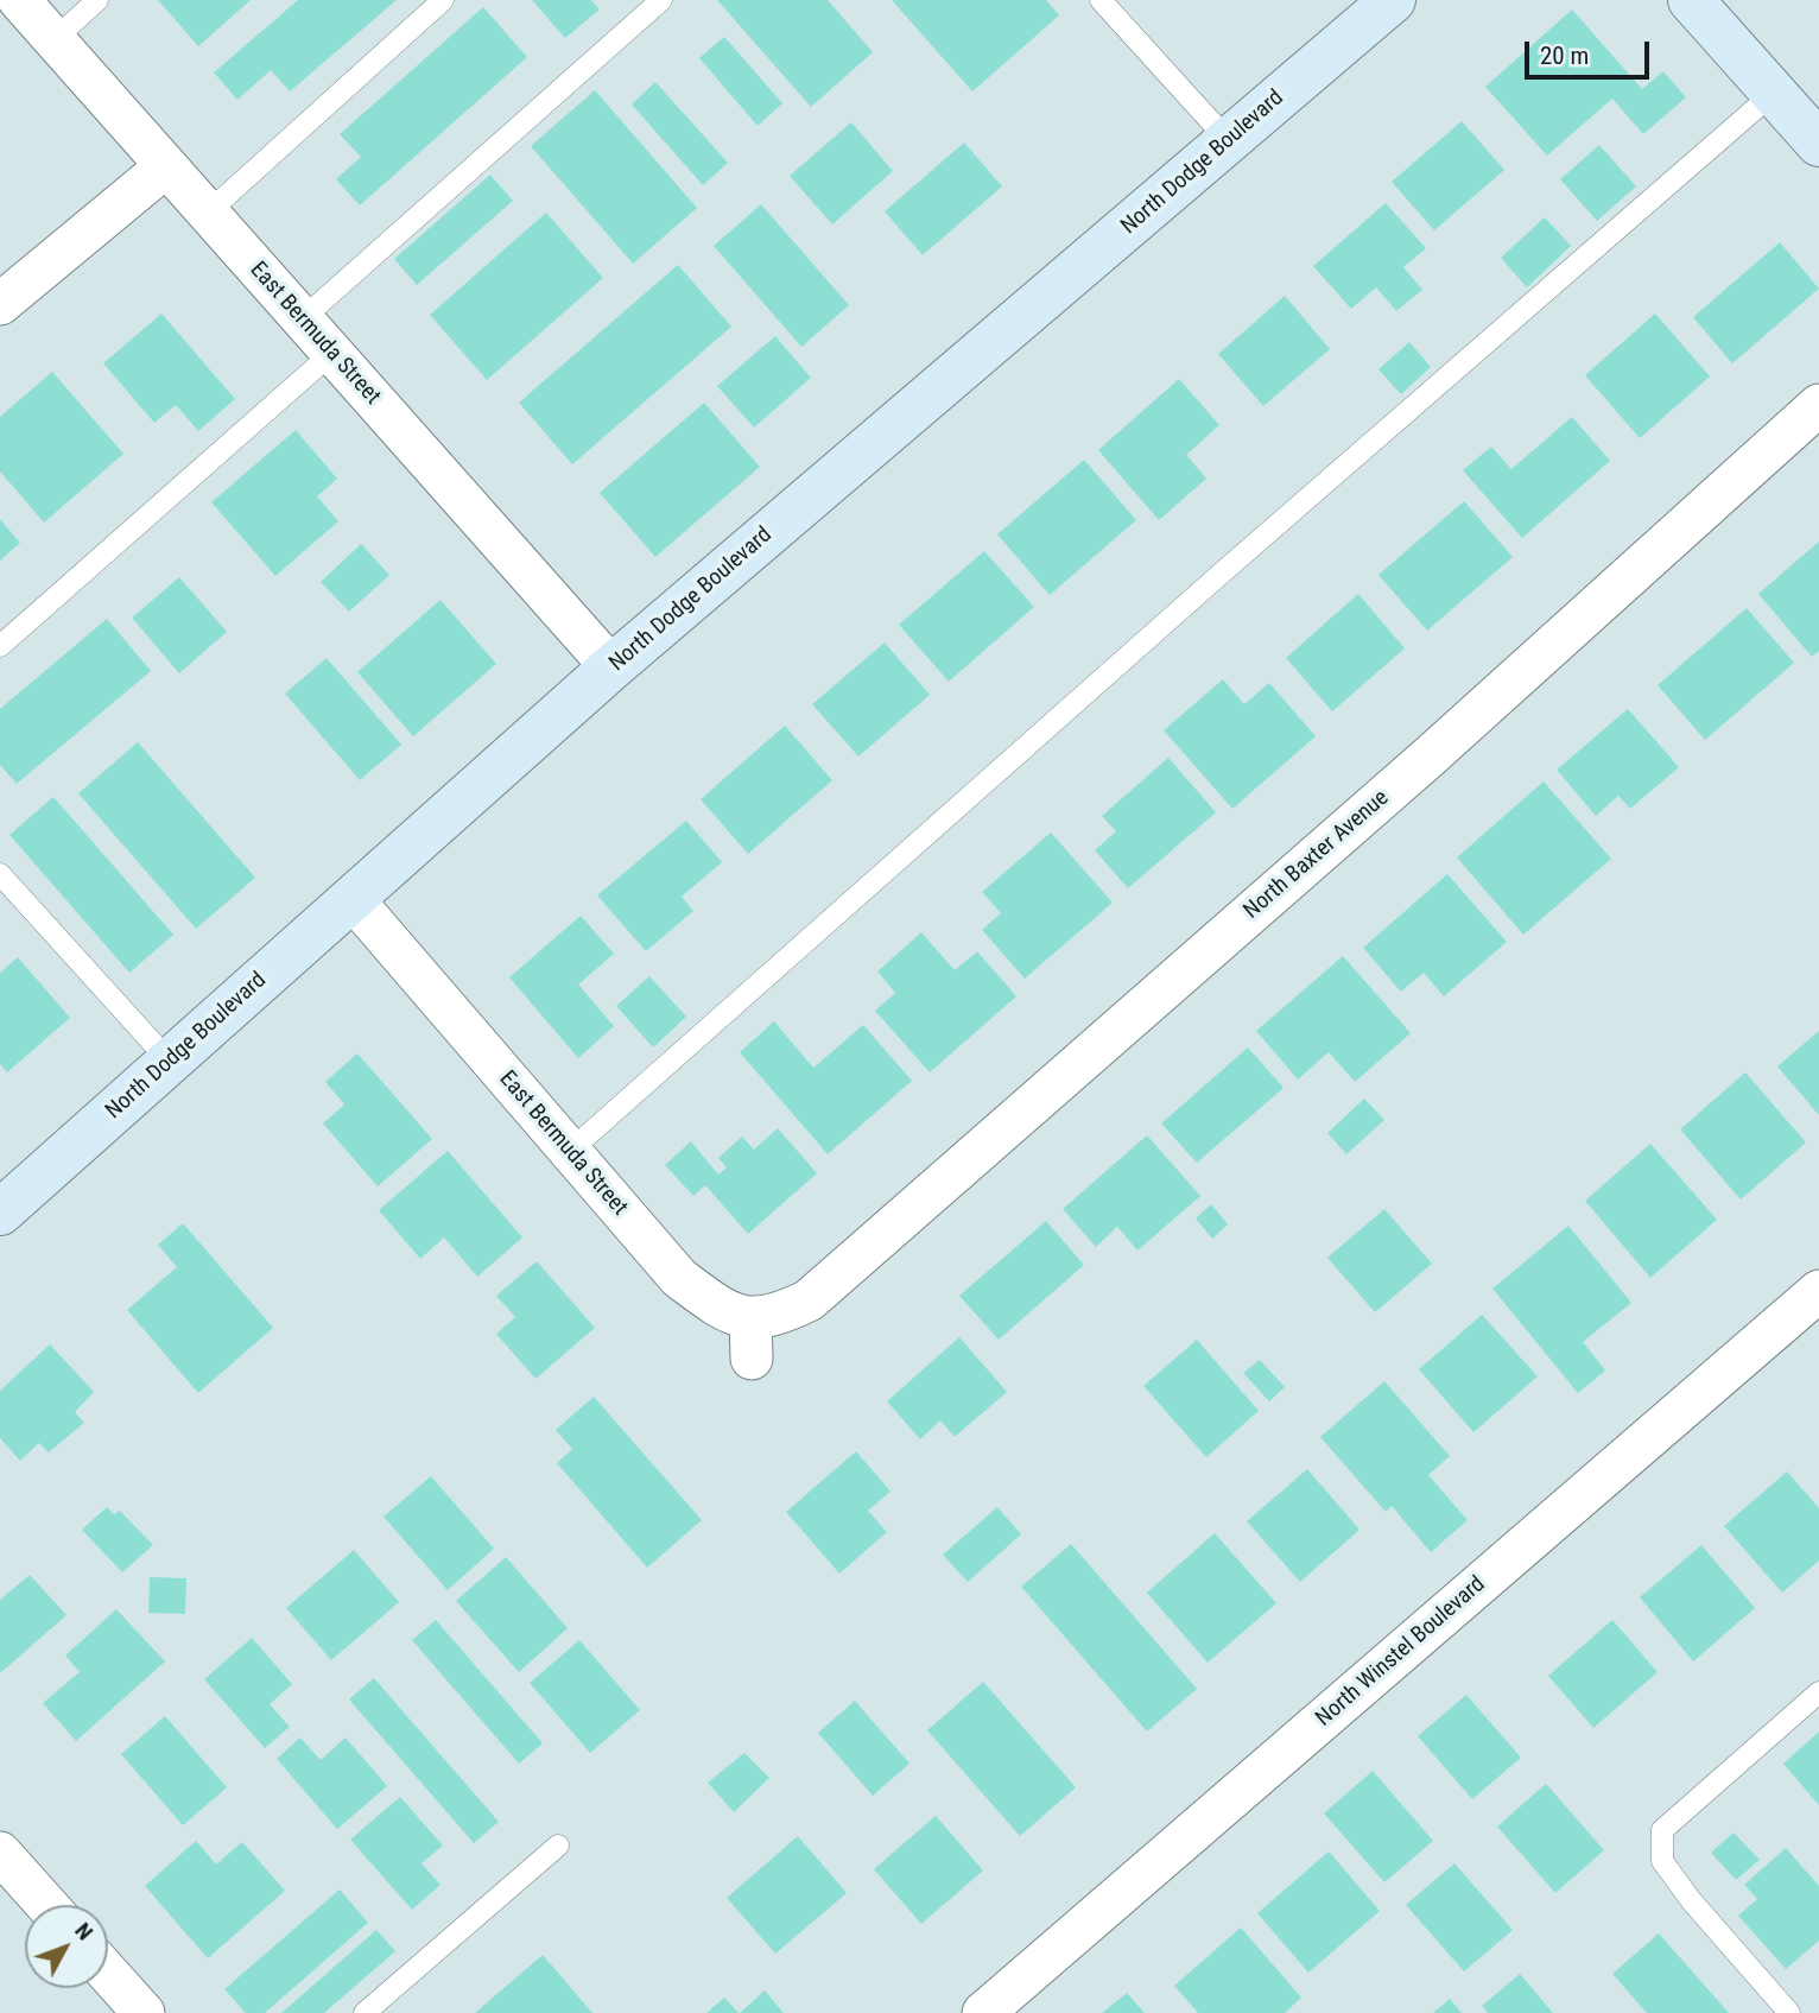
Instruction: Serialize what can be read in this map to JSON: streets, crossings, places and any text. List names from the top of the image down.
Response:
{
  "streets": {
    "street": [
      "North Dodge Boulevard",
      "East Bermuda Street",
      "North Baxter Avenue",
      "North Winstel Boulevard"
    ]
  },
  "crossings": [
    ["North Dodge Boulevard", "East Bermuda Street"],
    ["East Bermuda Street", "North Baxter Avenue"]
  ],
  "scale_bar": "20 m",
  "north": "top right"
}
